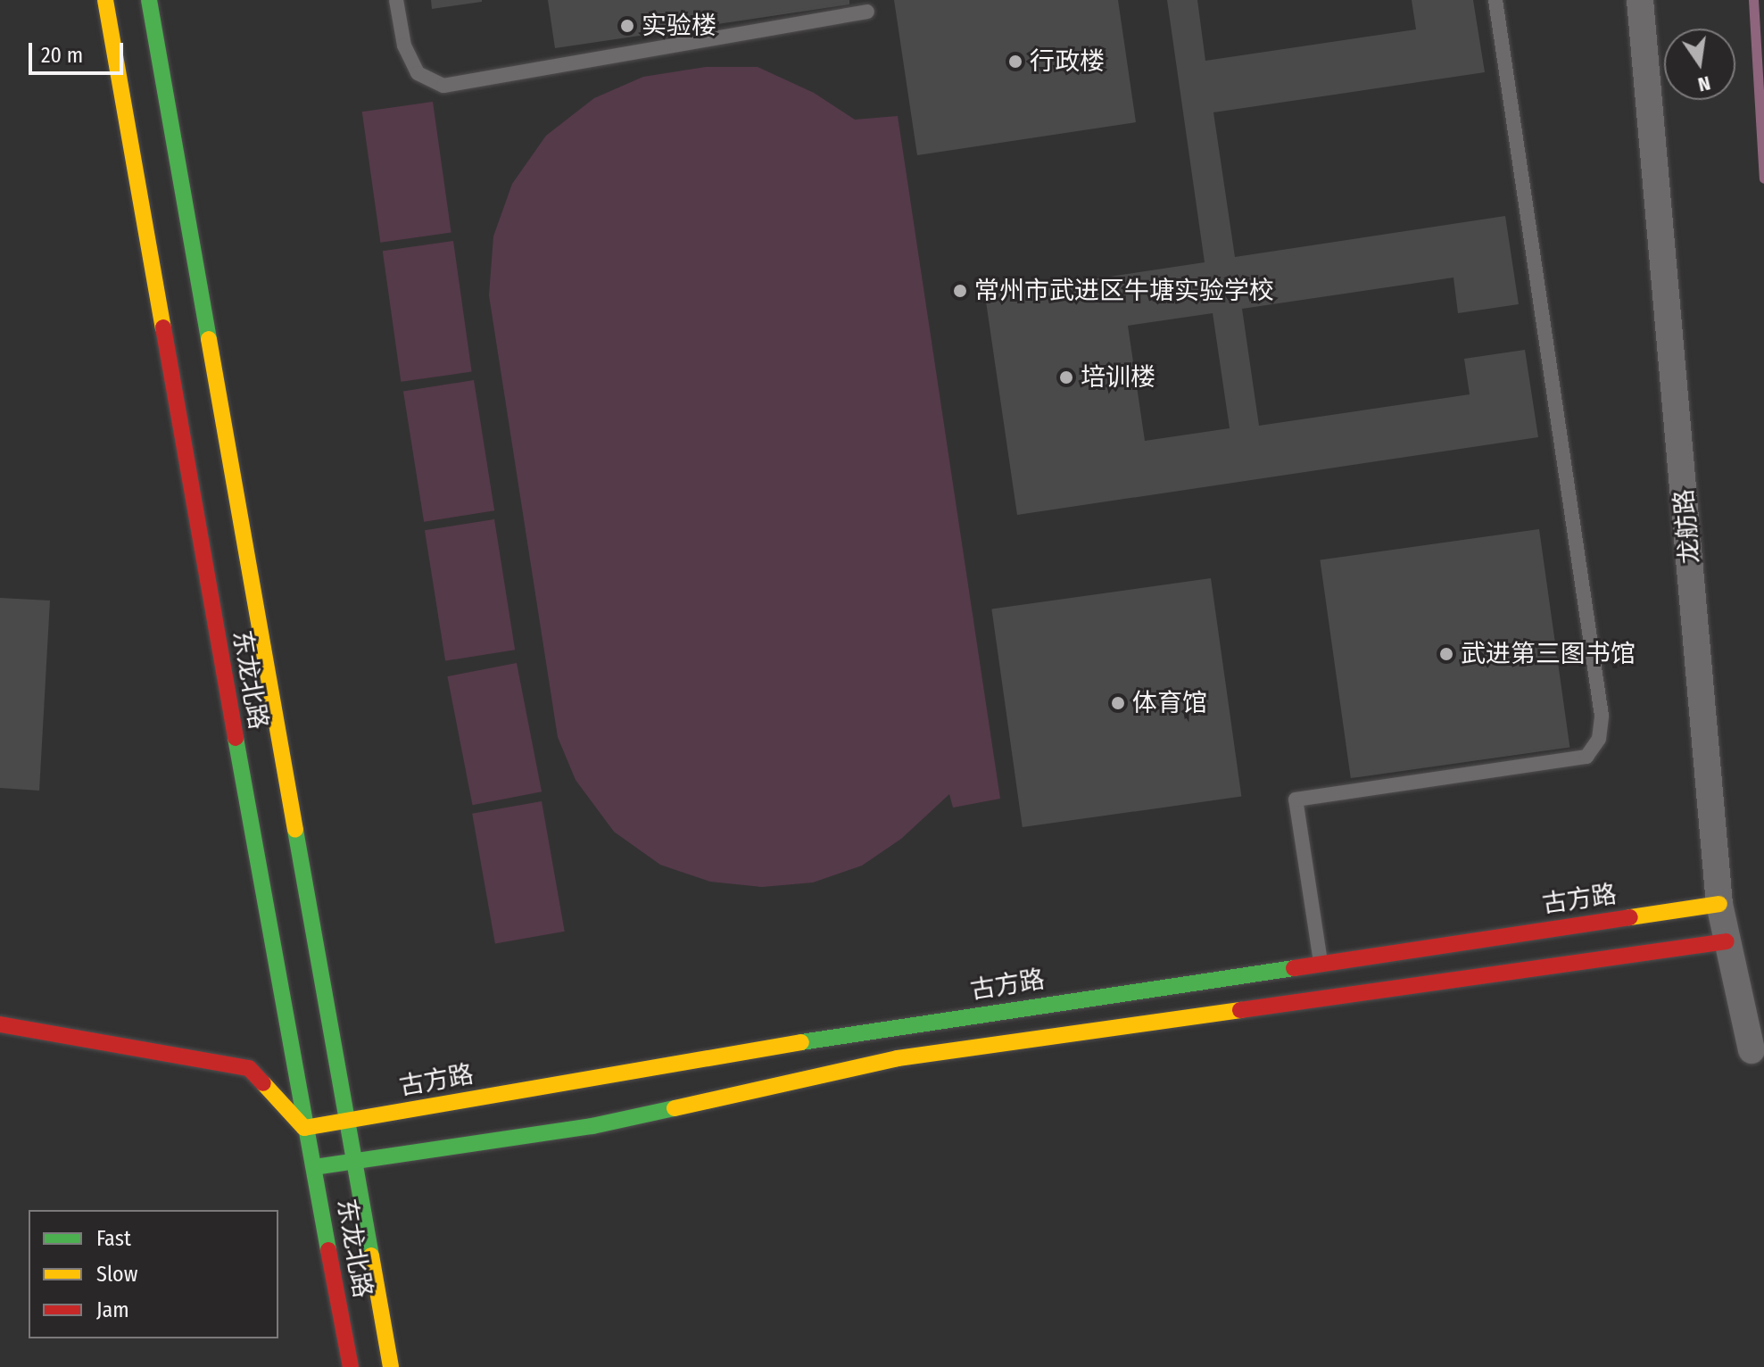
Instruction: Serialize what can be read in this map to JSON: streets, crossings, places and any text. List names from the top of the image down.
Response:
{
  "streets": {
    "street": ["龙舫路", "东龙北路", "古方路"]
  },
  "crossings": [
    ["龙舫路", "古方路"],
    ["东龙北路", "古方路"]
  ],
  "places": [
    "实验楼",
    "行政楼",
    "常州市武进区牛塘实验学校",
    "培训楼",
    "武进第三图书馆",
    "体育馆"
  ],
  "legend": ["Fast", "Slow", "Jam"],
  "scale_bar": "20 m",
  "north": "bottom"
}
